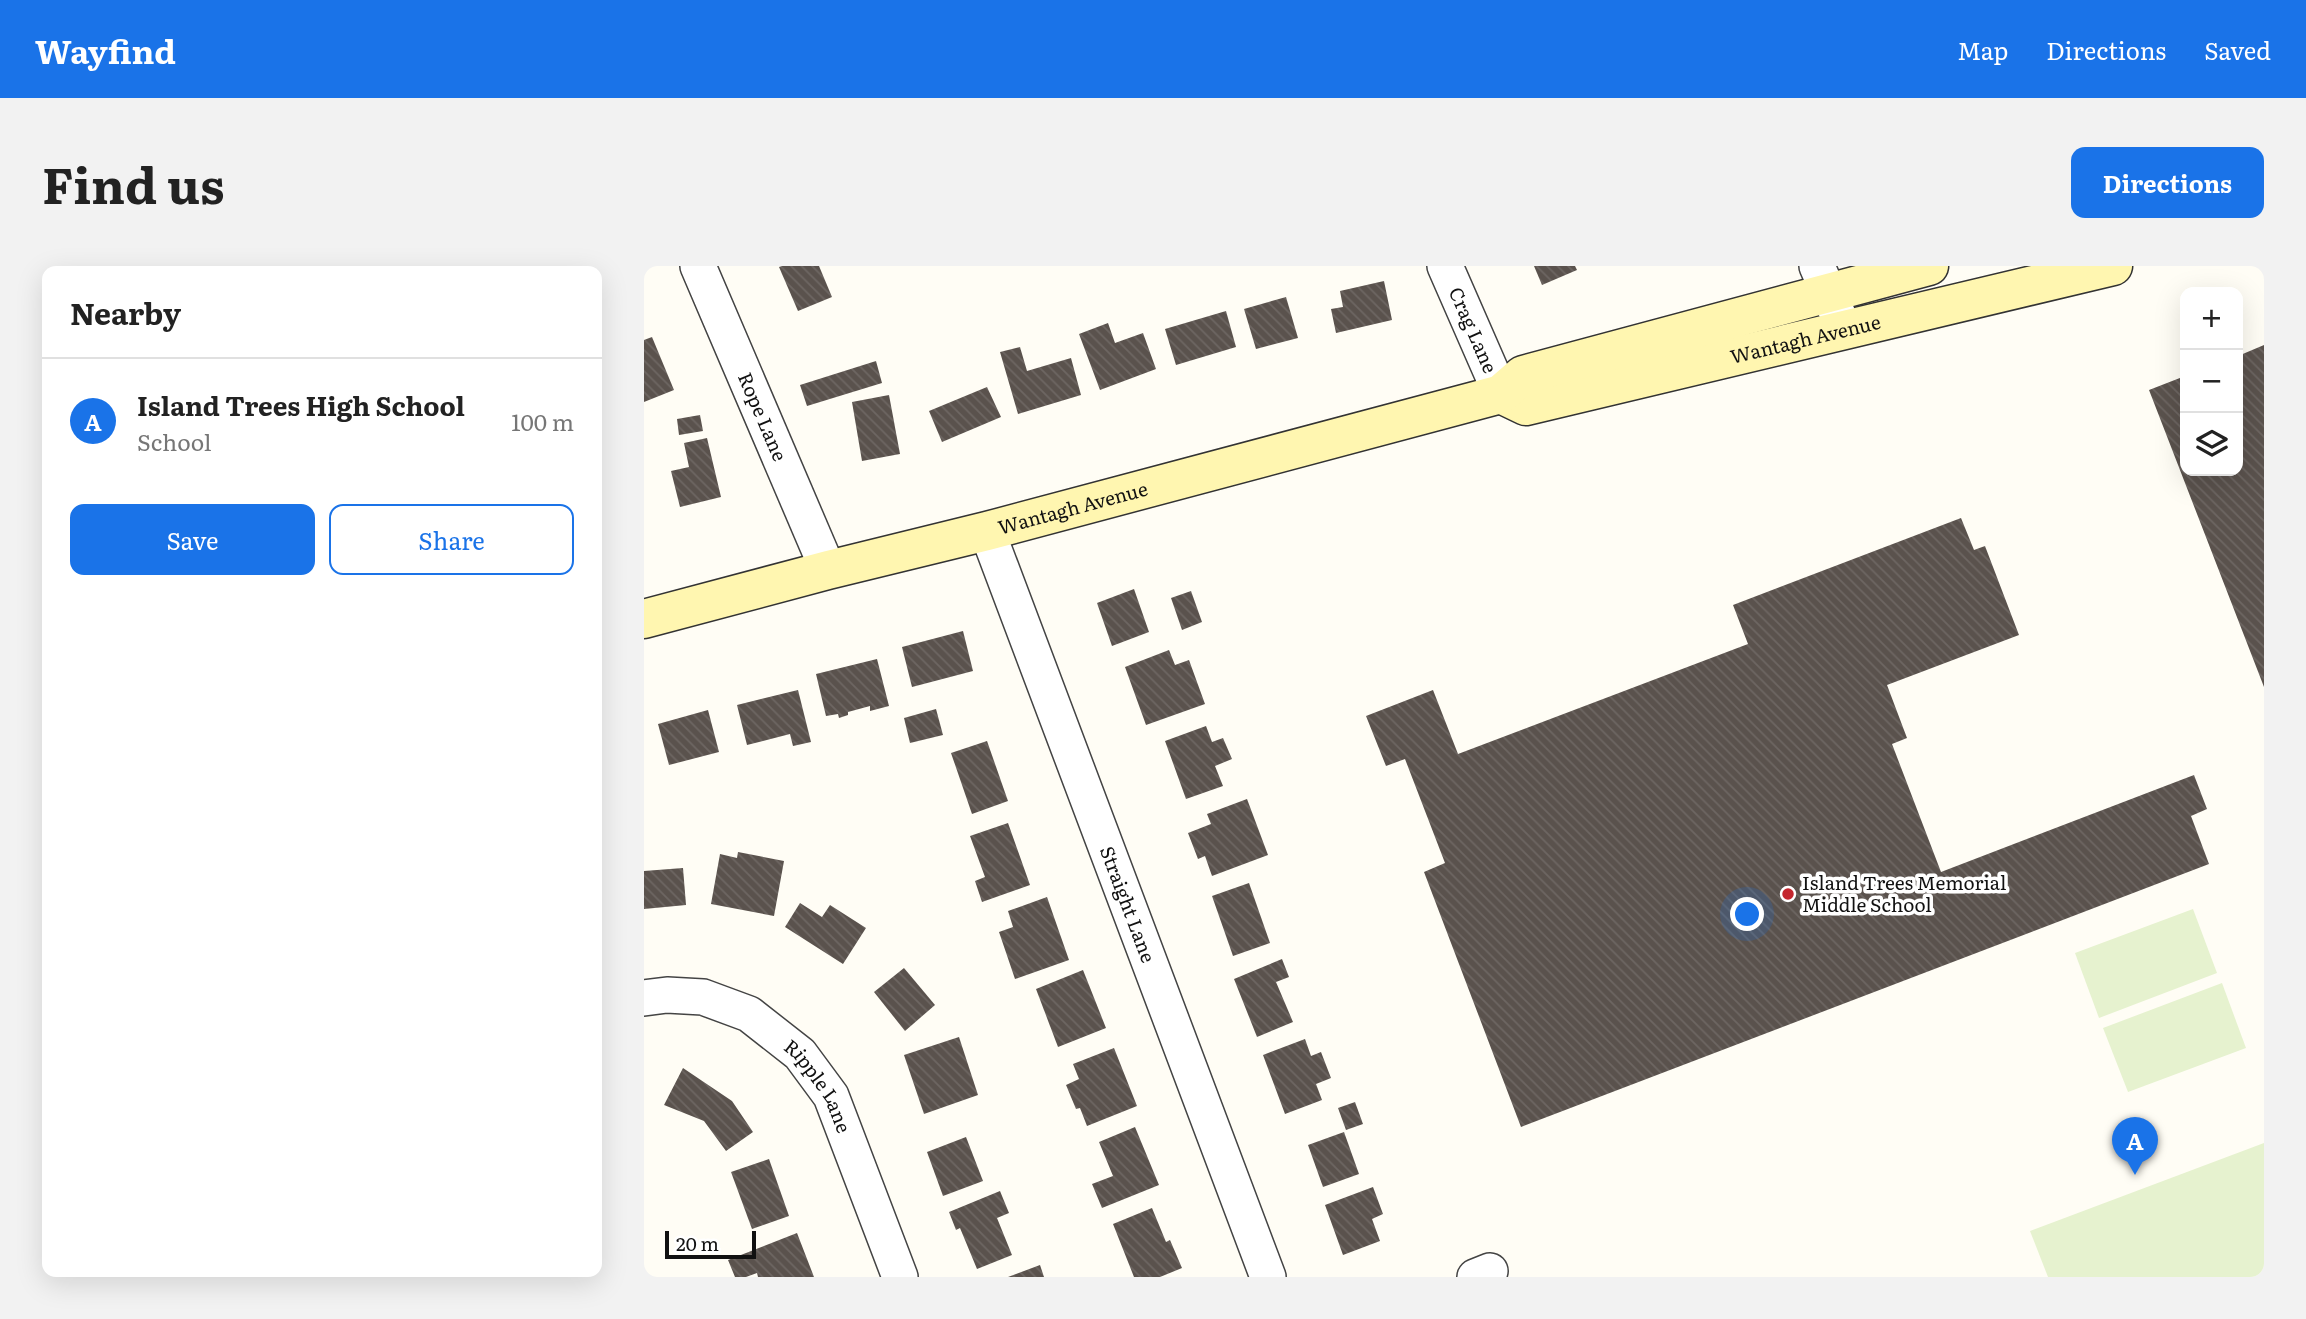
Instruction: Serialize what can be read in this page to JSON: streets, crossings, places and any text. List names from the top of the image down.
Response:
{
  "streets": {
    "main road": ["Wantagh Avenue"],
    "street": [
      "Crag Lane",
      "Rope Lane",
      "Straight Lane",
      "Ripple Lane"
    ]
  },
  "crossings": [
    ["Crag Lane", "Wantagh Avenue"],
    ["Wantagh Avenue", "Rope Lane"],
    ["Wantagh Avenue", "Straight Lane"]
  ],
  "places": ["Island Trees Memorial Middle School"],
  "scale_bar": "20 m",
  "page": {
    "header": "Wayfind",
    "nav": ["Map", "Directions", "Saved"],
    "title": "Find us",
    "buttons": [
      "Directions",
      ["Save", "Share"]
    ],
    "heading": "Nearby",
    "map_buttons": ["+", "−"],
    "list": [
      {
        "mark": "A",
        "name": "Island Trees High School",
        "note": "School",
        "value": "100 m"
      }
    ],
    "pins": "A",
    "scale": "20 m"
  }
}
